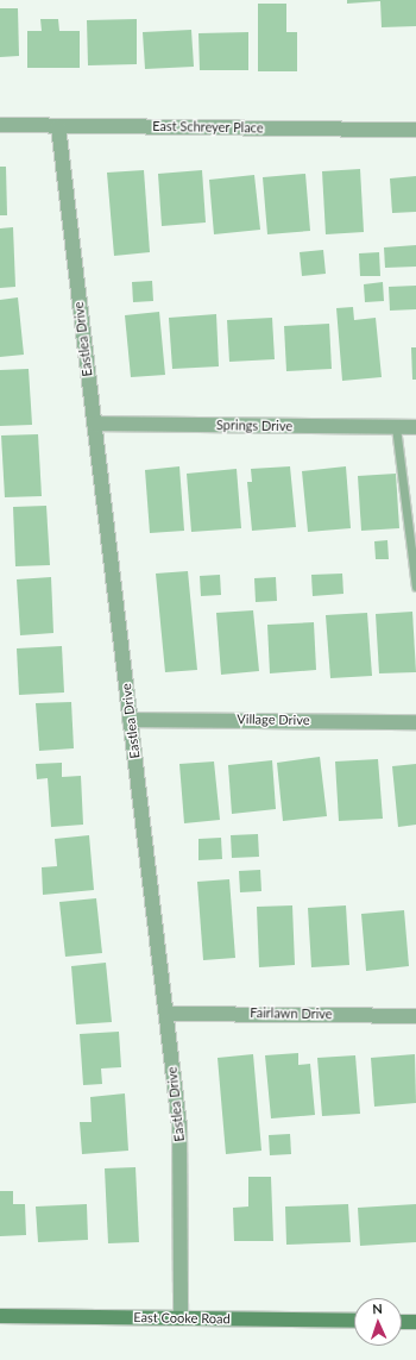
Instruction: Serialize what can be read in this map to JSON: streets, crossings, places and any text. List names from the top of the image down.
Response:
{
  "streets": {
    "main road": ["East Cooke Road"],
    "street": [
      "East Schreyer Place",
      "Eastlea Drive",
      "Springs Drive",
      "Village Drive",
      "Fairlawn Drive"
    ]
  },
  "crossings": [
    ["East Schreyer Place", "Eastlea Drive"],
    ["Eastlea Drive", "Springs Drive"],
    ["Eastlea Drive", "Village Drive"],
    ["Eastlea Drive", "Fairlawn Drive"],
    ["Eastlea Drive", "East Cooke Road"]
  ],
  "north": "top"
}
